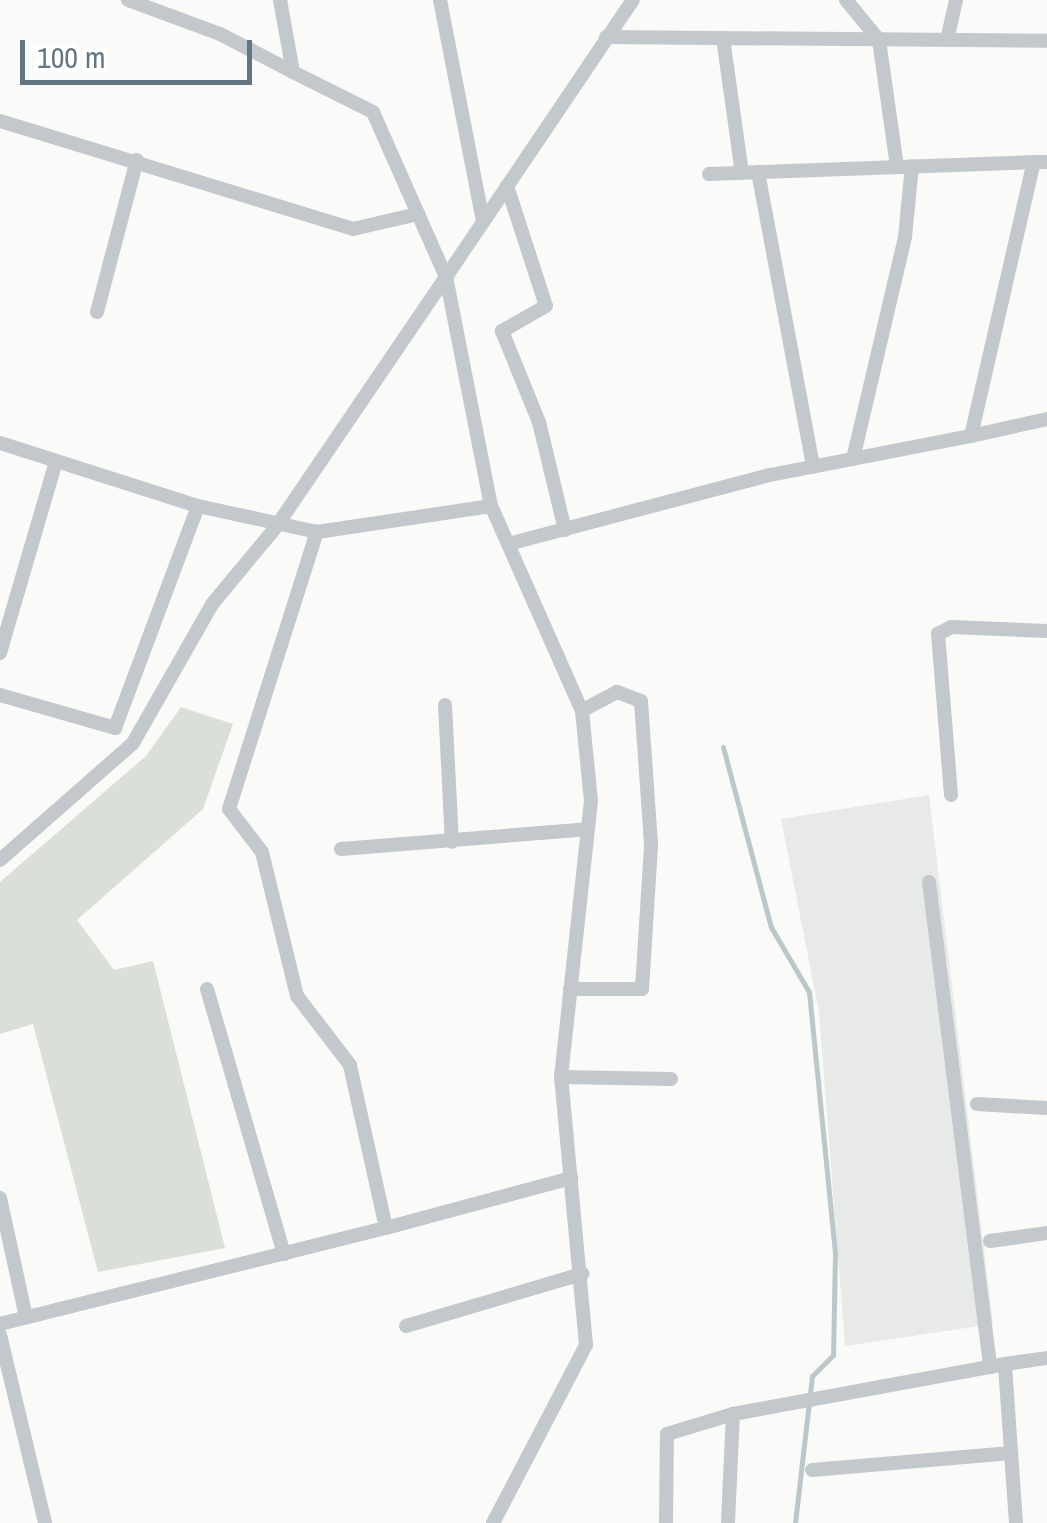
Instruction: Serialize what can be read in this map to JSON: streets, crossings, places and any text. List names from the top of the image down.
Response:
{
  "scale_bar": "100 m"
}
